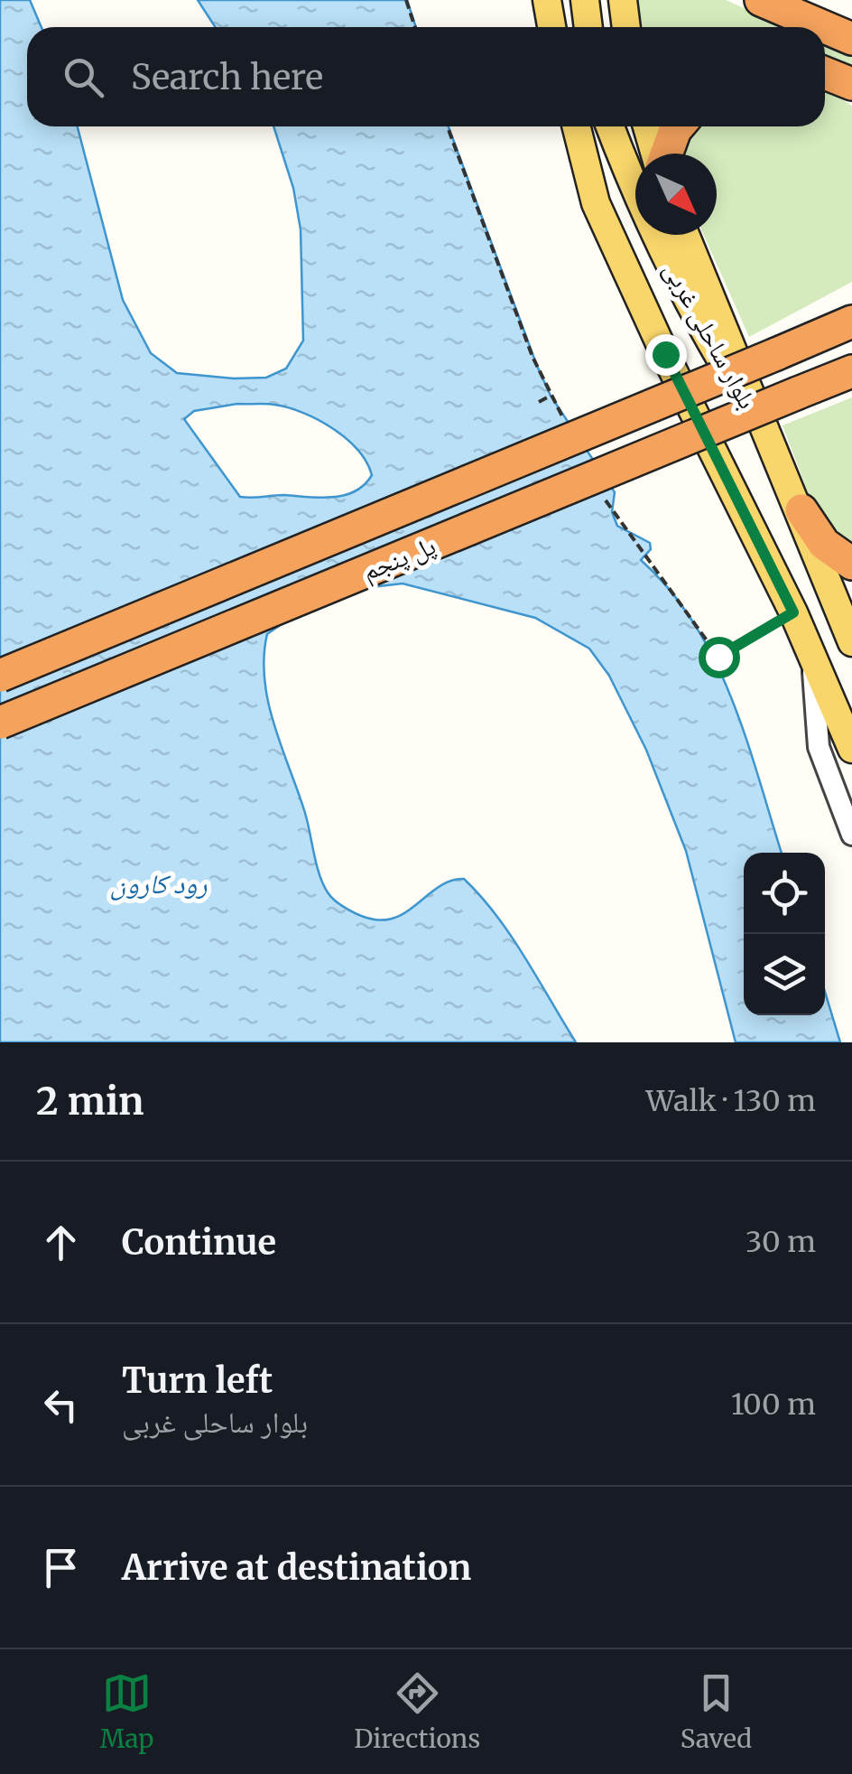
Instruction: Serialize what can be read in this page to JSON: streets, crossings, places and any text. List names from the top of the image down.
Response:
{
  "streets": {
    "highway": ["پل پنجم"],
    "main road": ["بلوار ساحلی غربی"]
  },
  "water": ["رود کارون"],
  "north": "bottom right",
  "page": {
    "search": "Search here",
    "heading": ["2 min", "Walk · 130 m"],
    "list": [
      ["Continue", "30 m"],
      ["Turn left", "بلوار ساحلی غربی", "100 m"],
      "Arrive at destination"
    ],
    "nav": ["Map", "Directions", "Saved"]
  }
}
